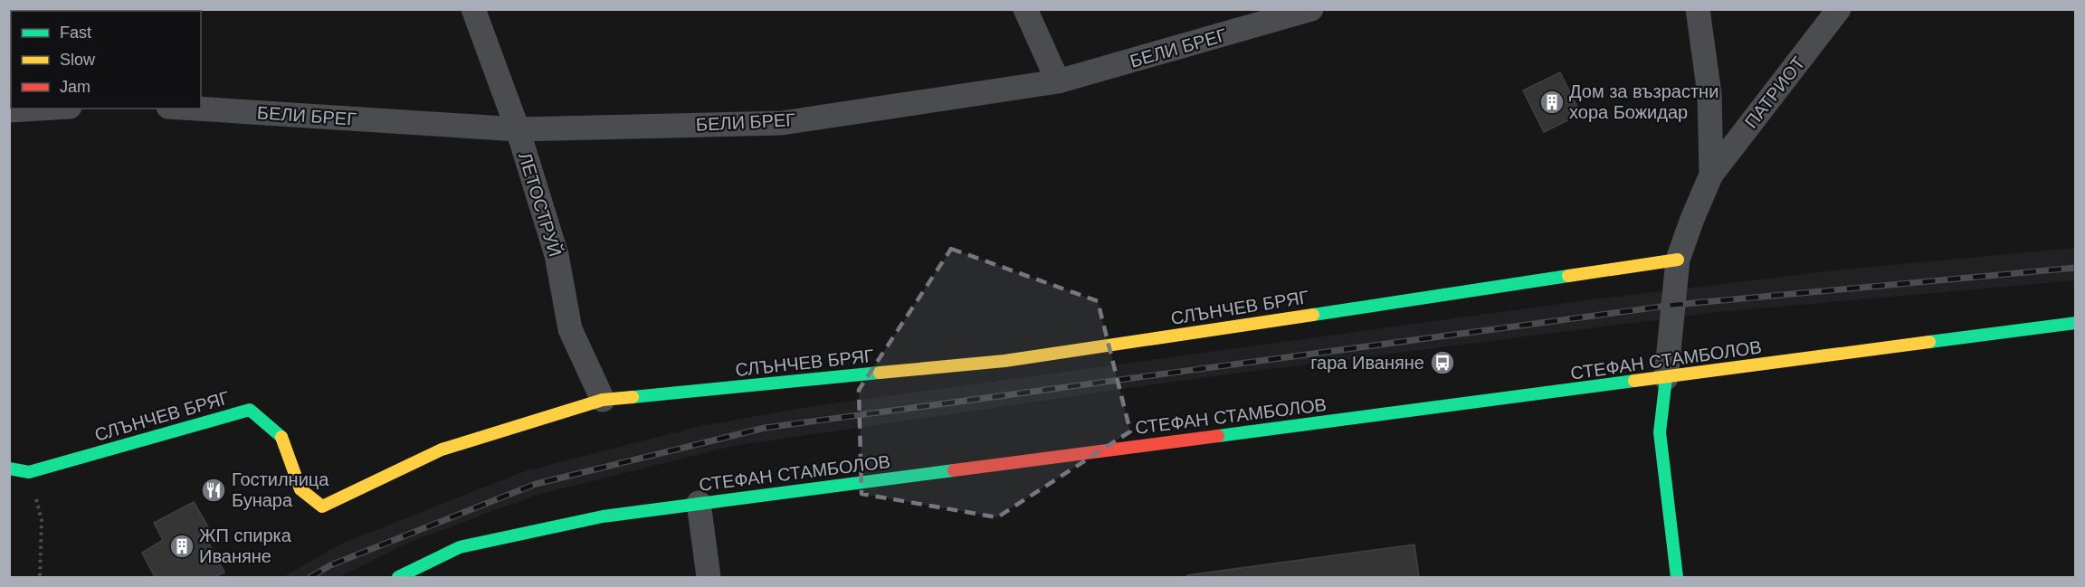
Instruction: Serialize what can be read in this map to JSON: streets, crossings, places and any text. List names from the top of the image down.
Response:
{
  "streets": {
    "street": [
      "БЕЛИ БРЕГ",
      "ПАТРИОТ",
      "ЛЕТОСТРУЙ",
      "СЛЪНЧЕВ БРЯГ",
      "СТЕФАН СТАМБОЛОВ"
    ]
  },
  "crossings": [
    ["БЕЛИ БРЕГ", "ЛЕТОСТРУЙ"],
    ["ЛЕТОСТРУЙ", "СЛЪНЧЕВ БРЯГ"]
  ],
  "places": {
    "building": ["Дом за възрастни хора Божидар", "ЖП спирка Иваняне"],
    "bus stop": ["гара Иваняне"],
    "restaurant": ["Гостилница Бунара"]
  },
  "legend": ["Fast", "Slow", "Jam"]
}
